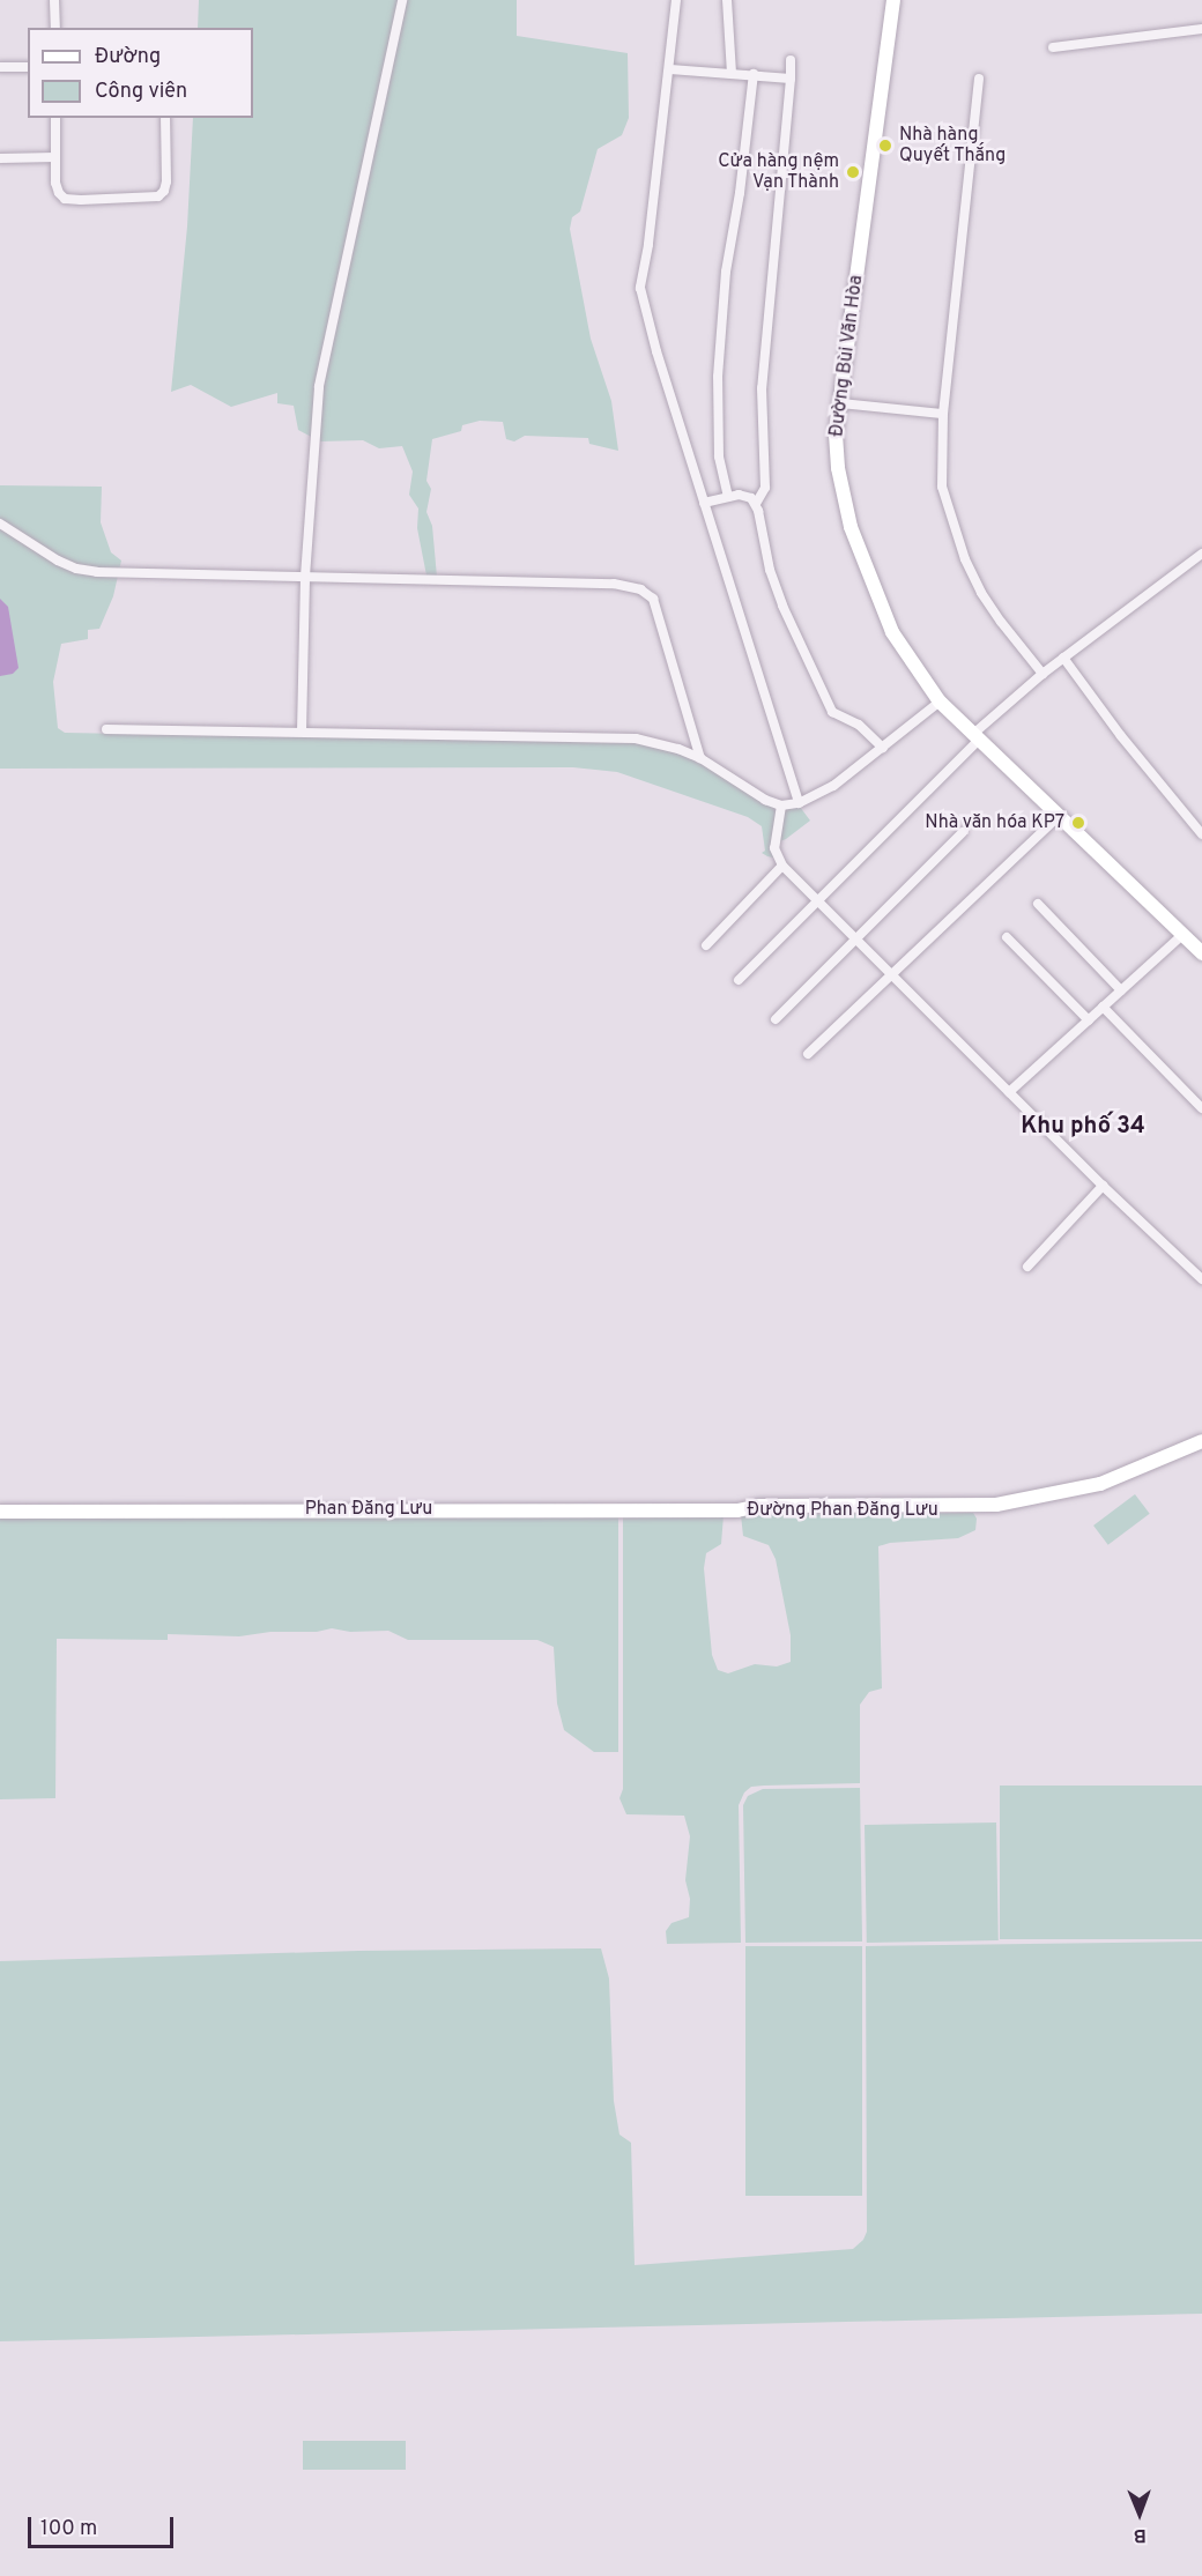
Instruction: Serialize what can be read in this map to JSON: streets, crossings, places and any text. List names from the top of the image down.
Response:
{
  "streets": {
    "street": ["Đường Bùi Văn Hòa", "Phan Đăng Lưu", "Đường Phan Đăng Lưu"]
  },
  "crossings": [
    ["Phan Đăng Lưu", "Đường Phan Đăng Lưu"]
  ],
  "districts": ["Khu phố 34"],
  "places": ["Nhà hàng Quyết Thắng", "Cửa hàng nệm Vạn Thành", "Nhà văn hóa KP7"],
  "legend": ["Đường", "Công viên"],
  "scale_bar": "100 m",
  "north": "bottom"
}
